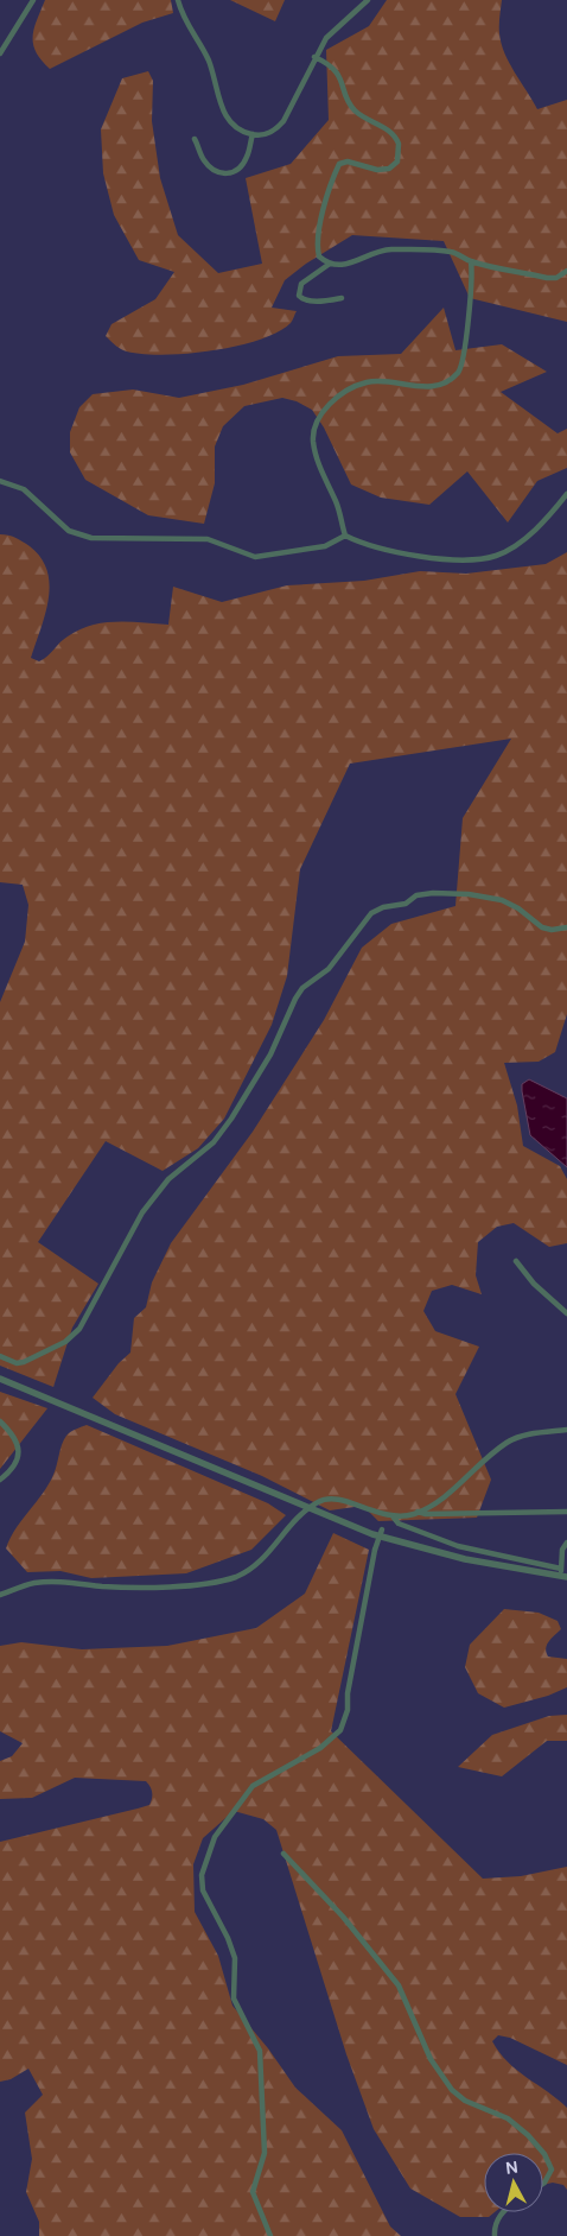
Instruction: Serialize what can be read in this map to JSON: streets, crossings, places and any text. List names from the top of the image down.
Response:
{
  "north": "top"
}
